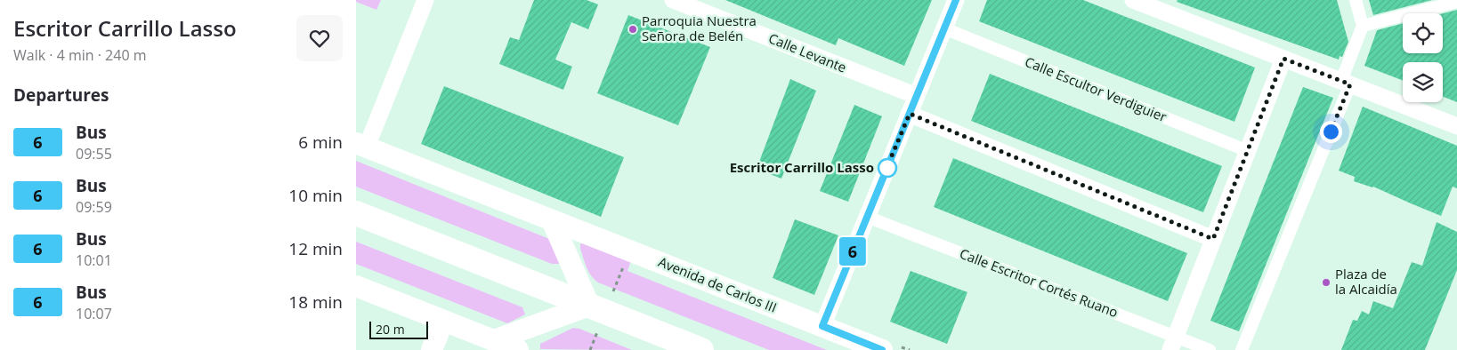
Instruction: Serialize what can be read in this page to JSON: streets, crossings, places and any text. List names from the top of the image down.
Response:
{
  "streets": {
    "street": [
      "Calle Levante",
      "Calle Escultor Verdiguier",
      "Calle Escritor Cortés Ruano",
      "Avenida de Carlos III"
    ]
  },
  "places": ["Parroquia Nuestra Señora de Belén", "Escritor Carrillo Lasso", "Plaza de la Alcaidía"],
  "lines": ["bus line 6"],
  "scale_bar": "20 m",
  "page": {
    "heading": [
      ["Escritor Carrillo Lasso", "Walk · 4 min · 240 m"],
      "Departures"
    ],
    "on_map": "6",
    "list": [
      {
        "mark": "6",
        "name": "Bus",
        "note": "09:55",
        "value": "6 min"
      },
      {
        "mark": "6",
        "name": "Bus",
        "note": "09:59",
        "value": "10 min"
      },
      {
        "mark": "6",
        "name": "Bus",
        "note": "10:01",
        "value": "12 min"
      },
      {
        "mark": "6",
        "name": "Bus",
        "note": "10:07",
        "value": "18 min"
      }
    ],
    "scale": "20 m"
  }
}
